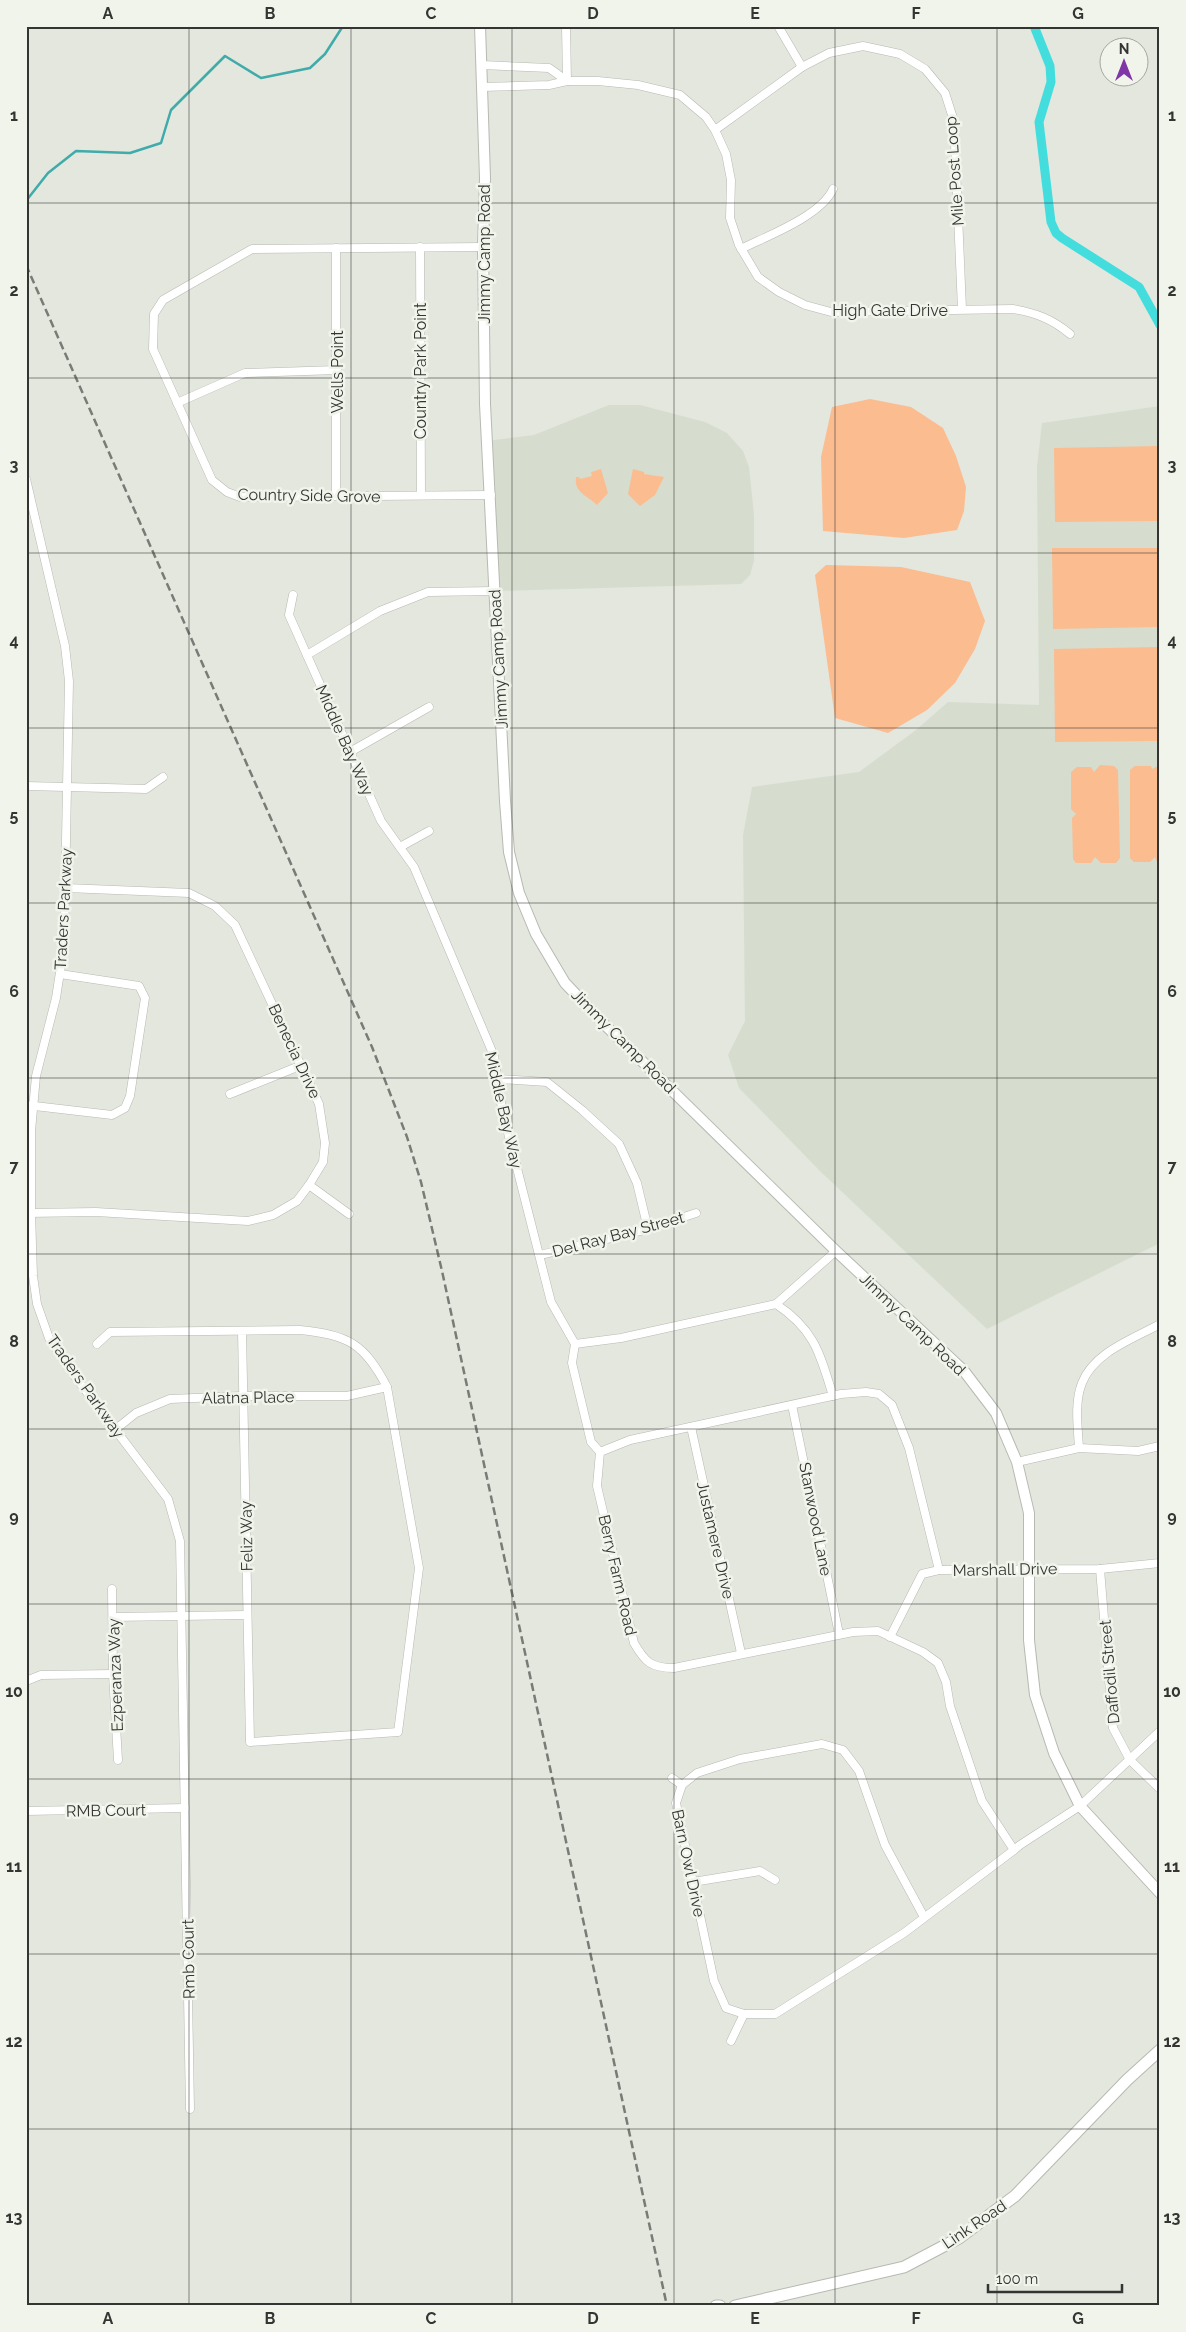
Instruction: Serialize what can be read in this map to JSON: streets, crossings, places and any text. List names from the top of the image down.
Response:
{
  "streets": {
    "main road": ["Link Road"],
    "street": [
      "Mile Post Loop",
      "Jimmy Camp Road",
      "High Gate Drive",
      "Country Park Point",
      "Wells Point",
      "Country Side Grove",
      "Middle Bay Way",
      "Traders Parkway",
      "Benecia Drive",
      "Del Ray Bay Street",
      "Alatna Place",
      "Stanwood Lane",
      "Feliz Way",
      "Justamere Drive",
      "Marshall Drive",
      "Berry Farm Road",
      "Daffodil Street",
      "Ezperanza Way",
      "RMB Court",
      "Barn Owl Drive",
      "Rmb Court"
    ]
  },
  "crossings": [
    ["Mile Post Loop", "High Gate Drive"],
    ["Jimmy Camp Road", "High Gate Drive"],
    ["Jimmy Camp Road", "Country Side Grove"],
    ["Jimmy Camp Road", "Marshall Drive"],
    ["Jimmy Camp Road", "Barn Owl Drive"],
    ["Country Park Point", "Country Side Grove"],
    ["Wells Point", "Country Side Grove"],
    ["Middle Bay Way", "Del Ray Bay Street"],
    ["Traders Parkway", "Benecia Drive"],
    ["Traders Parkway", "Alatna Place"],
    ["Traders Parkway", "RMB Court"],
    ["Traders Parkway", "Rmb Court"],
    ["Alatna Place", "Feliz Way"],
    ["Stanwood Lane", "Berry Farm Road"],
    ["Justamere Drive", "Berry Farm Road"],
    ["Marshall Drive", "Berry Farm Road"],
    ["Marshall Drive", "Daffodil Street"],
    ["Berry Farm Road", "Barn Owl Drive"],
    ["Daffodil Street", "Barn Owl Drive"],
    ["RMB Court", "Rmb Court"]
  ],
  "scale_bar": "100 m",
  "north": "top",
  "grid": {
    "columns": [
      "A",
      "B",
      "C",
      "D",
      "E",
      "F",
      "G"
    ],
    "rows": [
      "1",
      "2",
      "3",
      "4",
      "5",
      "6",
      "7",
      "8",
      "9",
      "10",
      "11",
      "12",
      "13"
    ]
  }
}
